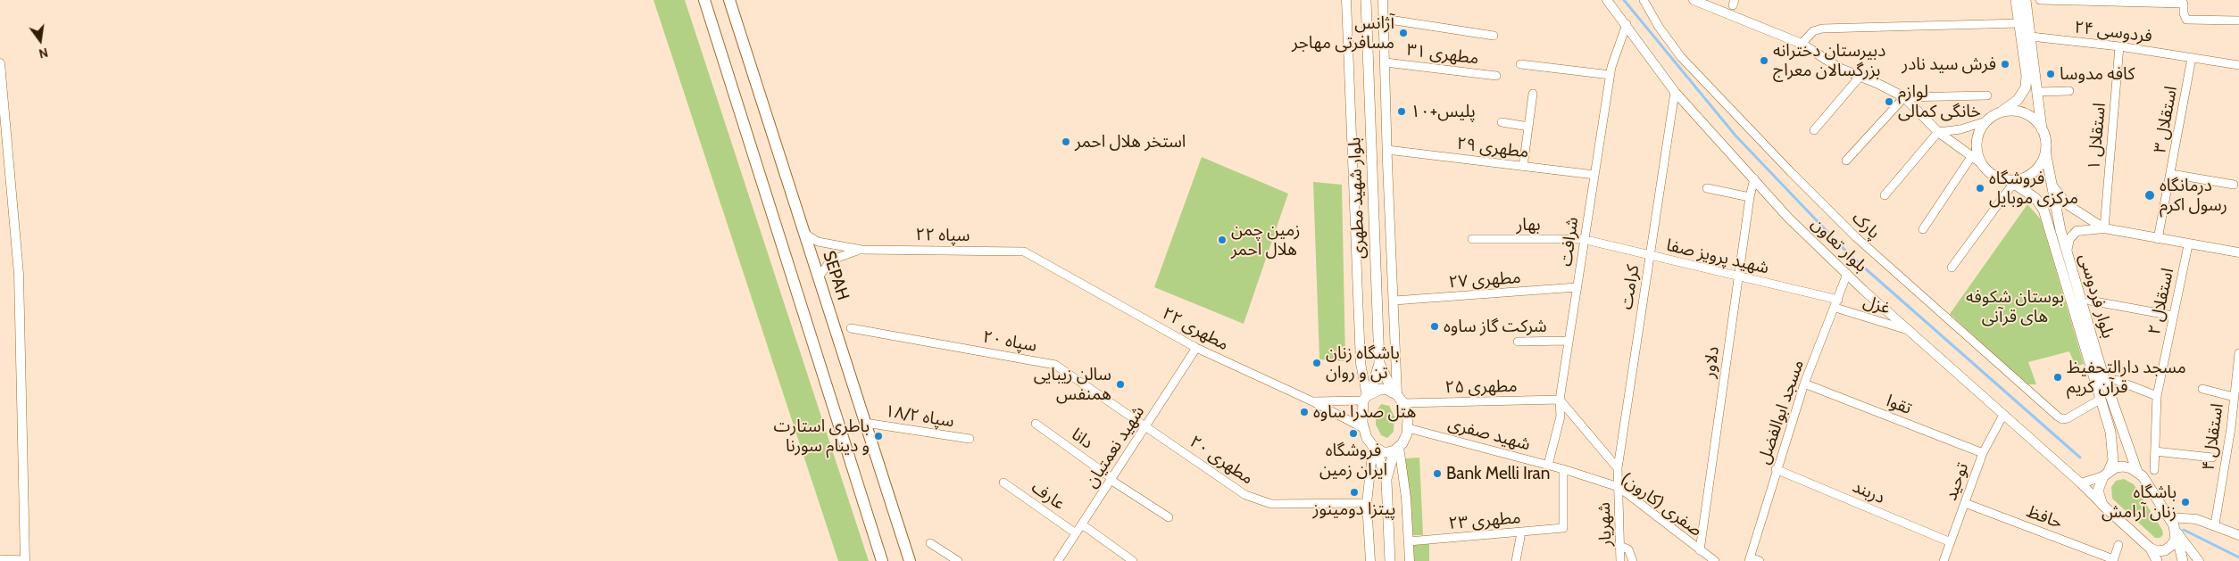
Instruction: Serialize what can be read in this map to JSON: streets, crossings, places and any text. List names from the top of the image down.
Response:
{
  "streets": {
    "main road": ["بلوار شهید مطهری", "SEPAH", "بلوار فردوسی"],
    "street": [
      "فردوسی ۲۴",
      "مطهری ۳۱",
      "استقلال ۳",
      "استقلال ۱",
      "مطهری ۲۹",
      "بهار",
      "پارک",
      "سپاه ۲۲",
      "شرافت",
      "بلوار تعاون",
      "شهید پرویز صفا",
      "مطهری ۲۷",
      "کرامت",
      "استقلال ۲",
      "غزل",
      "مطهری ۲۲",
      "سپاه ۲۰",
      "دلاور",
      "مطهری ۲۵",
      "تقوا",
      "مسجد ابوالفضل",
      "سپاه ۱۸/۲",
      "شهید صفری",
      "استقلال ۴",
      "دانا",
      "شهید نعمتیان",
      "مطهری ۲۰",
      "توحید",
      "دربند",
      "عارف",
      "صفری (کارون)",
      "حافظ",
      "مطهری ۲۳",
      "شهریار"
    ]
  },
  "crossings": [
    ["فردوسی ۲۴", "استقلال ۳"],
    ["فردوسی ۲۴", "استقلال ۱"],
    ["مطهری ۲۹", "شرافت"],
    ["بلوار شهید مطهری", "مطهری ۲۲"],
    ["بلوار شهید مطهری", "مطهری ۲۵"],
    ["بلوار شهید مطهری", "شهید صفری"],
    ["بهار", "شرافت"],
    ["بهار", "شهید پرویز صفا"],
    ["پارک", "بلوار فردوسی"],
    ["سپاه ۲۲", "مطهری ۲۲"],
    ["شرافت", "بلوار تعاون"],
    ["شرافت", "شهید پرویز صفا"],
    ["شرافت", "مطهری ۲۷"],
    ["شرافت", "مطهری ۲۵"],
    ["شرافت", "شهید صفری"],
    ["بلوار تعاون", "کرامت"],
    ["بلوار تعاون", "بلوار فردوسی"],
    ["بلوار تعاون", "غزل"],
    ["بلوار تعاون", "دلاور"],
    ["بلوار تعاون", "مسجد ابوالفضل"],
    ["بلوار تعاون", "توحید"],
    ["شهید پرویز صفا", "کرامت"],
    ["شهید پرویز صفا", "غزل"],
    ["شهید پرویز صفا", "دلاور"],
    ["شهید پرویز صفا", "مسجد ابوالفضل"],
    ["SEPAH", "سپاه ۱۸/۲"],
    ["کرامت", "صفری (کارون)"],
    ["کرامت", "شهریار"],
    ["غزل", "مسجد ابوالفضل"],
    ["مطهری ۲۲", "مطهری ۲۵"],
    ["مطهری ۲۲", "شهید صفری"],
    ["مطهری ۲۲", "شهید نعمتیان"],
    ["سپاه ۲۰", "شهید نعمتیان"],
    ["سپاه ۲۰", "مطهری ۲۰"],
    ["دلاور", "صفری (کارون)"],
    ["مطهری ۲۵", "شهید صفری"],
    ["تقوا", "مسجد ابوالفضل"],
    ["تقوا", "توحید"],
    ["مسجد ابوالفضل", "دربند"],
    ["شهید صفری", "صفری (کارون)"],
    ["شهید صفری", "مطهری ۲۳"],
    ["دانا", "شهید نعمتیان"],
    ["شهید نعمتیان", "مطهری ۲۰"],
    ["شهید نعمتیان", "عارف"],
    ["توحید", "دربند"],
    ["توحید", "حافظ"],
    ["صفری (کارون)", "مطهری ۲۳"],
    ["صفری (کارون)", "شهریار"]
  ],
  "parks": ["بوستان شکوفه های قرآنی"],
  "places": [
    "آژانس مسافرتی مهاجر",
    "دبیرستان دخترانه بزرگسالان معراج",
    "فرش سید نادر",
    "کافه مدوسا",
    "لوازم خانگی کمالی",
    "پلیس+۱۰",
    "استخر هلال احمر",
    "فروشگاه مرکزی موبایل",
    "درمانگاه رسول اکرم",
    "زمین چمن هلال احمر",
    "شرکت گاز ساوه",
    "باشگاه زنان تن و روان",
    "مسجد دارالتحفیظ قرآن کریم",
    "سالن زيبايى همنفس",
    "هتل صدرا ساوه",
    "فروشگاه ایران زمین",
    "باطری استارت و دینام سورنا",
    "Bank Melli Iran",
    "پیتزا دومینوز",
    "باشگاه زنان آرامش"
  ],
  "north": "bottom"
}
